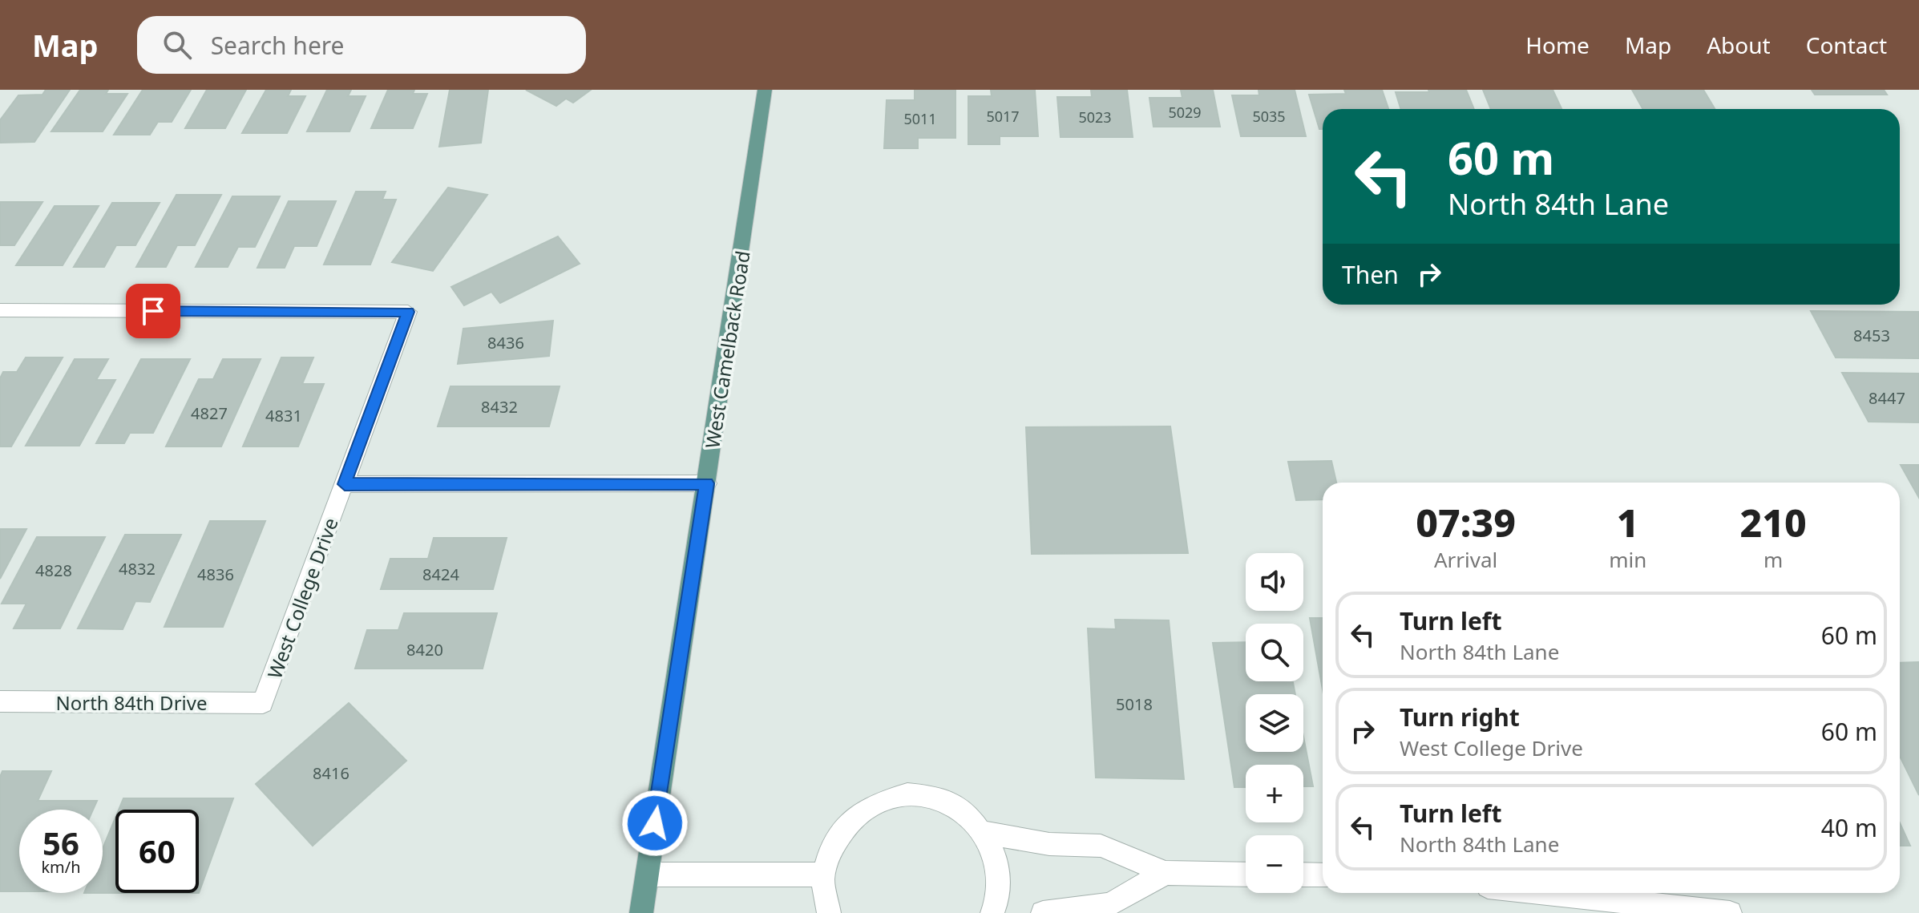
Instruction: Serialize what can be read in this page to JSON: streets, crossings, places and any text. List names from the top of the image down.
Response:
{
  "streets": {
    "main road": ["West Camelback Road"],
    "street": ["West College Drive", "North 84th Drive"]
  },
  "crossings": [
    ["West College Drive", "North 84th Drive"]
  ],
  "house_numbers": [
    "5029",
    "5017",
    "5035",
    "5023",
    "5011",
    "8453",
    "8436",
    "8447",
    "8432",
    "4827",
    "4831",
    "4832",
    "4828",
    "4836",
    "8424",
    "8420",
    "5018",
    "8416"
  ],
  "page": {
    "header": "Map",
    "search": "Search here",
    "nav": [
      "Home",
      "Map",
      "About",
      "Contact"
    ],
    "turn": ["60 m", "North 84th Lane"],
    "then": "Then",
    "eta": [
      "07:39",
      "Arrival",
      "1",
      "min",
      "210",
      "m"
    ],
    "map_buttons": ["+", "−"],
    "list": [
      {
        "name": "Turn left",
        "note": "North 84th Lane",
        "value": "60 m"
      },
      {
        "name": "Turn right",
        "note": "West College Drive",
        "value": "60 m"
      },
      {
        "name": "Turn left",
        "note": "North 84th Lane",
        "value": "40 m"
      }
    ],
    "speed": "56 km/h",
    "limit": "60"
  }
}
